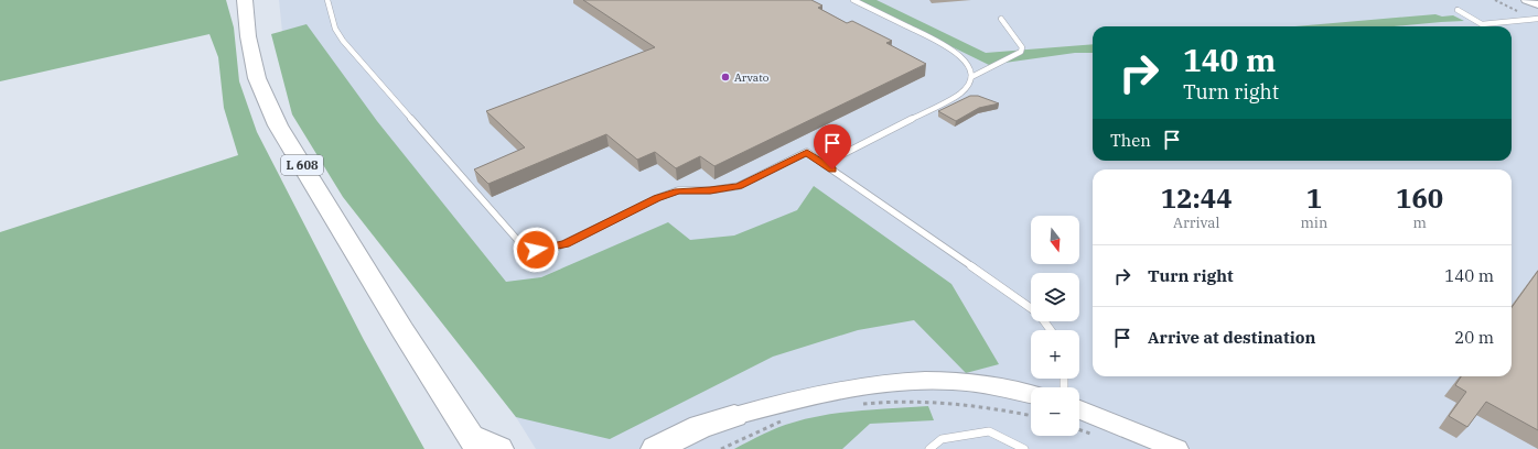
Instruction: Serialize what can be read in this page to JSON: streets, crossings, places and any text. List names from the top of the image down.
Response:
{
  "streets": {
    "main road": ["L 608"]
  },
  "places": ["Arvato"],
  "north": "bottom",
  "page": {
    "turn": ["140 m", "Turn right"],
    "then": "Then",
    "eta": [
      "12:44",
      "Arrival",
      "1",
      "min",
      "160",
      "m"
    ],
    "map_buttons": ["+", "−"],
    "list": [
      {
        "name": "Turn right",
        "value": "140 m"
      },
      {
        "name": "Arrive at destination",
        "value": "20 m"
      }
    ]
  }
}
